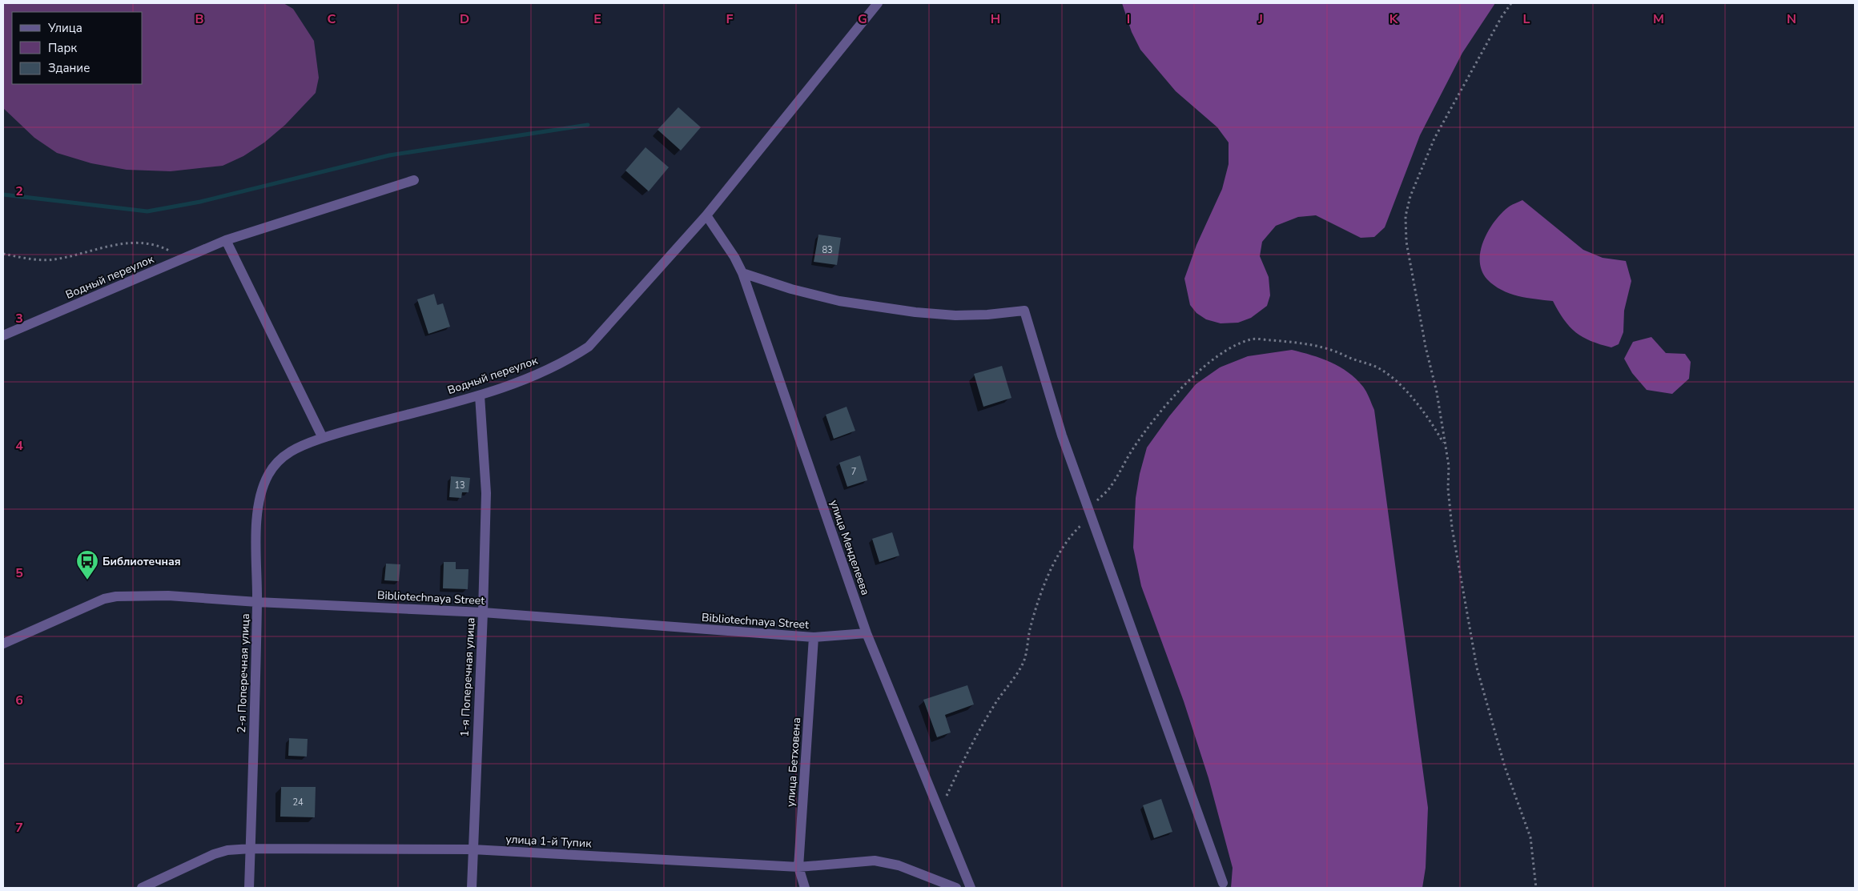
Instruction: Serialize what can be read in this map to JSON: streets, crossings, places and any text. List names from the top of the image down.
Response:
{
  "streets": {
    "street": [
      "Водный переулок",
      "улица Менделеева",
      "Bibliotechnaya Street",
      "2-я Поперечная улица",
      "1-я Поперечная улица",
      "улица Бетховена",
      "улица 1-й Тупик"
    ]
  },
  "crossings": [
    ["Водный переулок", "улица Менделеева"],
    ["Водный переулок", "2-я Поперечная улица"],
    ["Водный переулок", "1-я Поперечная улица"],
    ["улица Менделеева", "Bibliotechnaya Street"],
    ["Bibliotechnaya Street", "2-я Поперечная улица"],
    ["Bibliotechnaya Street", "1-я Поперечная улица"],
    ["Bibliotechnaya Street", "улица Бетховена"],
    ["2-я Поперечная улица", "улица 1-й Тупик"],
    ["1-я Поперечная улица", "улица 1-й Тупик"],
    ["улица Бетховена", "улица 1-й Тупик"]
  ],
  "places": {
    "bus stop": ["Библиотечная"]
  },
  "house_numbers": [
    "83",
    "7",
    "13",
    "24"
  ],
  "legend": ["Улица", "Парк", "Здание"],
  "grid": {
    "columns": [
      "B",
      "C",
      "D",
      "E",
      "F",
      "G",
      "H",
      "I",
      "J",
      "K",
      "L",
      "M",
      "N"
    ],
    "rows": [
      "2",
      "3",
      "4",
      "5",
      "6",
      "7"
    ]
  }
}
